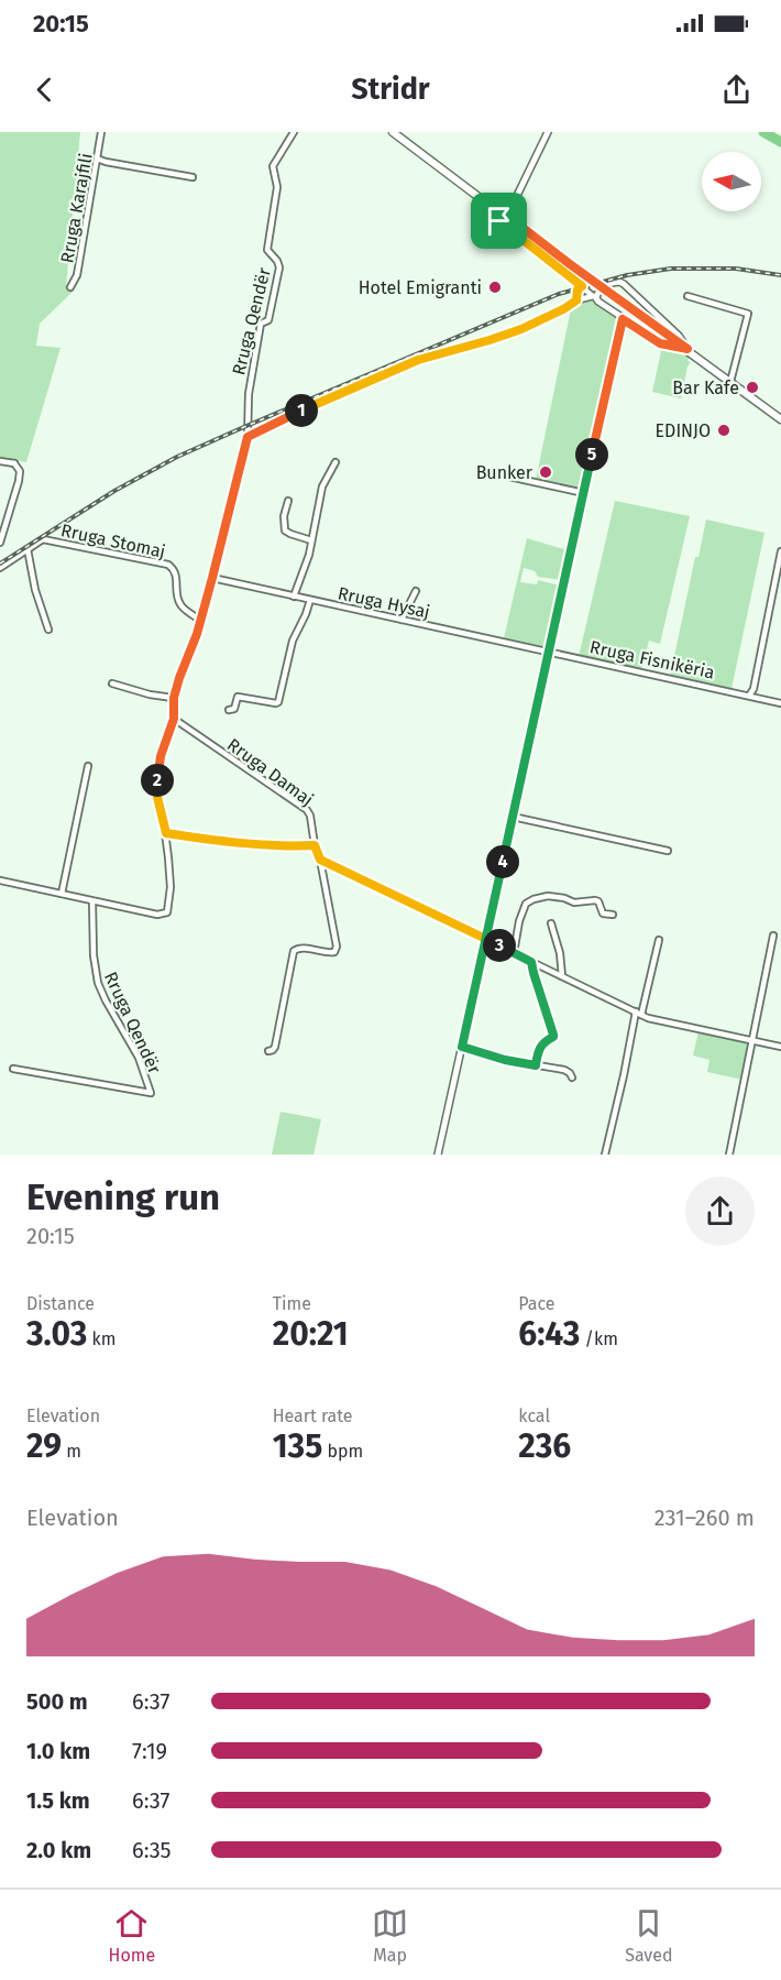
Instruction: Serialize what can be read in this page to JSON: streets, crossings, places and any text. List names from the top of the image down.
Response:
{
  "streets": {
    "street": [
      "Rruga Karajfili",
      "Rruga Qendër",
      "Rruga Stomaj",
      "Rruga Hysaj",
      "Rruga Fisnikëria",
      "Rruga Damaj"
    ]
  },
  "crossings": [
    ["Rruga Qendër", "Rruga Stomaj"],
    ["Rruga Qendër", "Rruga Hysaj"],
    ["Rruga Qendër", "Rruga Damaj"],
    ["Rruga Hysaj", "Rruga Fisnikëria"]
  ],
  "places": [
    "Hotel Emigranti",
    "Bar Kafe",
    "EDINJO",
    "Bunker"
  ],
  "north": "left",
  "page": {
    "status": "20:15",
    "header": "Stridr",
    "pins": [
      "1",
      "5",
      "2",
      "4",
      "3"
    ],
    "heading": ["Evening run", "20:15"],
    "stats": [
      ["Distance", "3.03 km"],
      ["Time", "20:21"],
      ["Pace", "6:43 /km"],
      ["Elevation", "29 m"],
      ["Heart rate", "135 bpm"],
      ["kcal", "236"]
    ],
    "chart": ["Elevation", "231–260 m"],
    "list": [
      {
        "name": "500 m",
        "note": "6:37"
      },
      {
        "name": "1.0 km",
        "note": "7:19"
      },
      {
        "name": "1.5 km",
        "note": "6:37"
      },
      {
        "name": "2.0 km",
        "note": "6:35"
      }
    ],
    "tabs": ["Home", "Map", "Saved"]
  }
}
